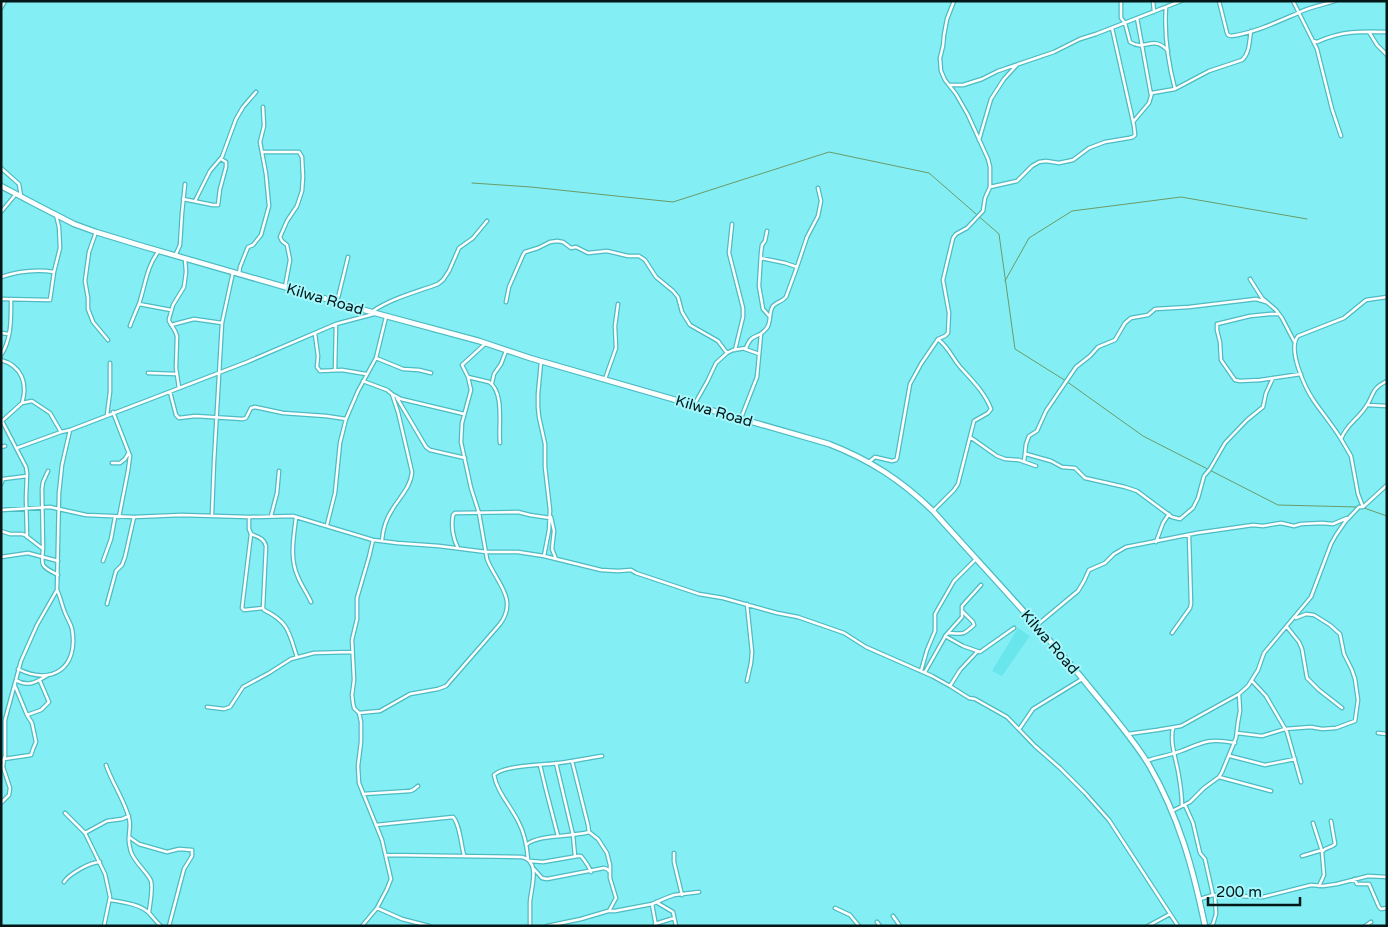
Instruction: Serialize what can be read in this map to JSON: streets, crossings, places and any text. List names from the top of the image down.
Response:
{
  "streets": {
    "highway": ["Kilwa Road"]
  },
  "scale_bar": "200 m"
}
